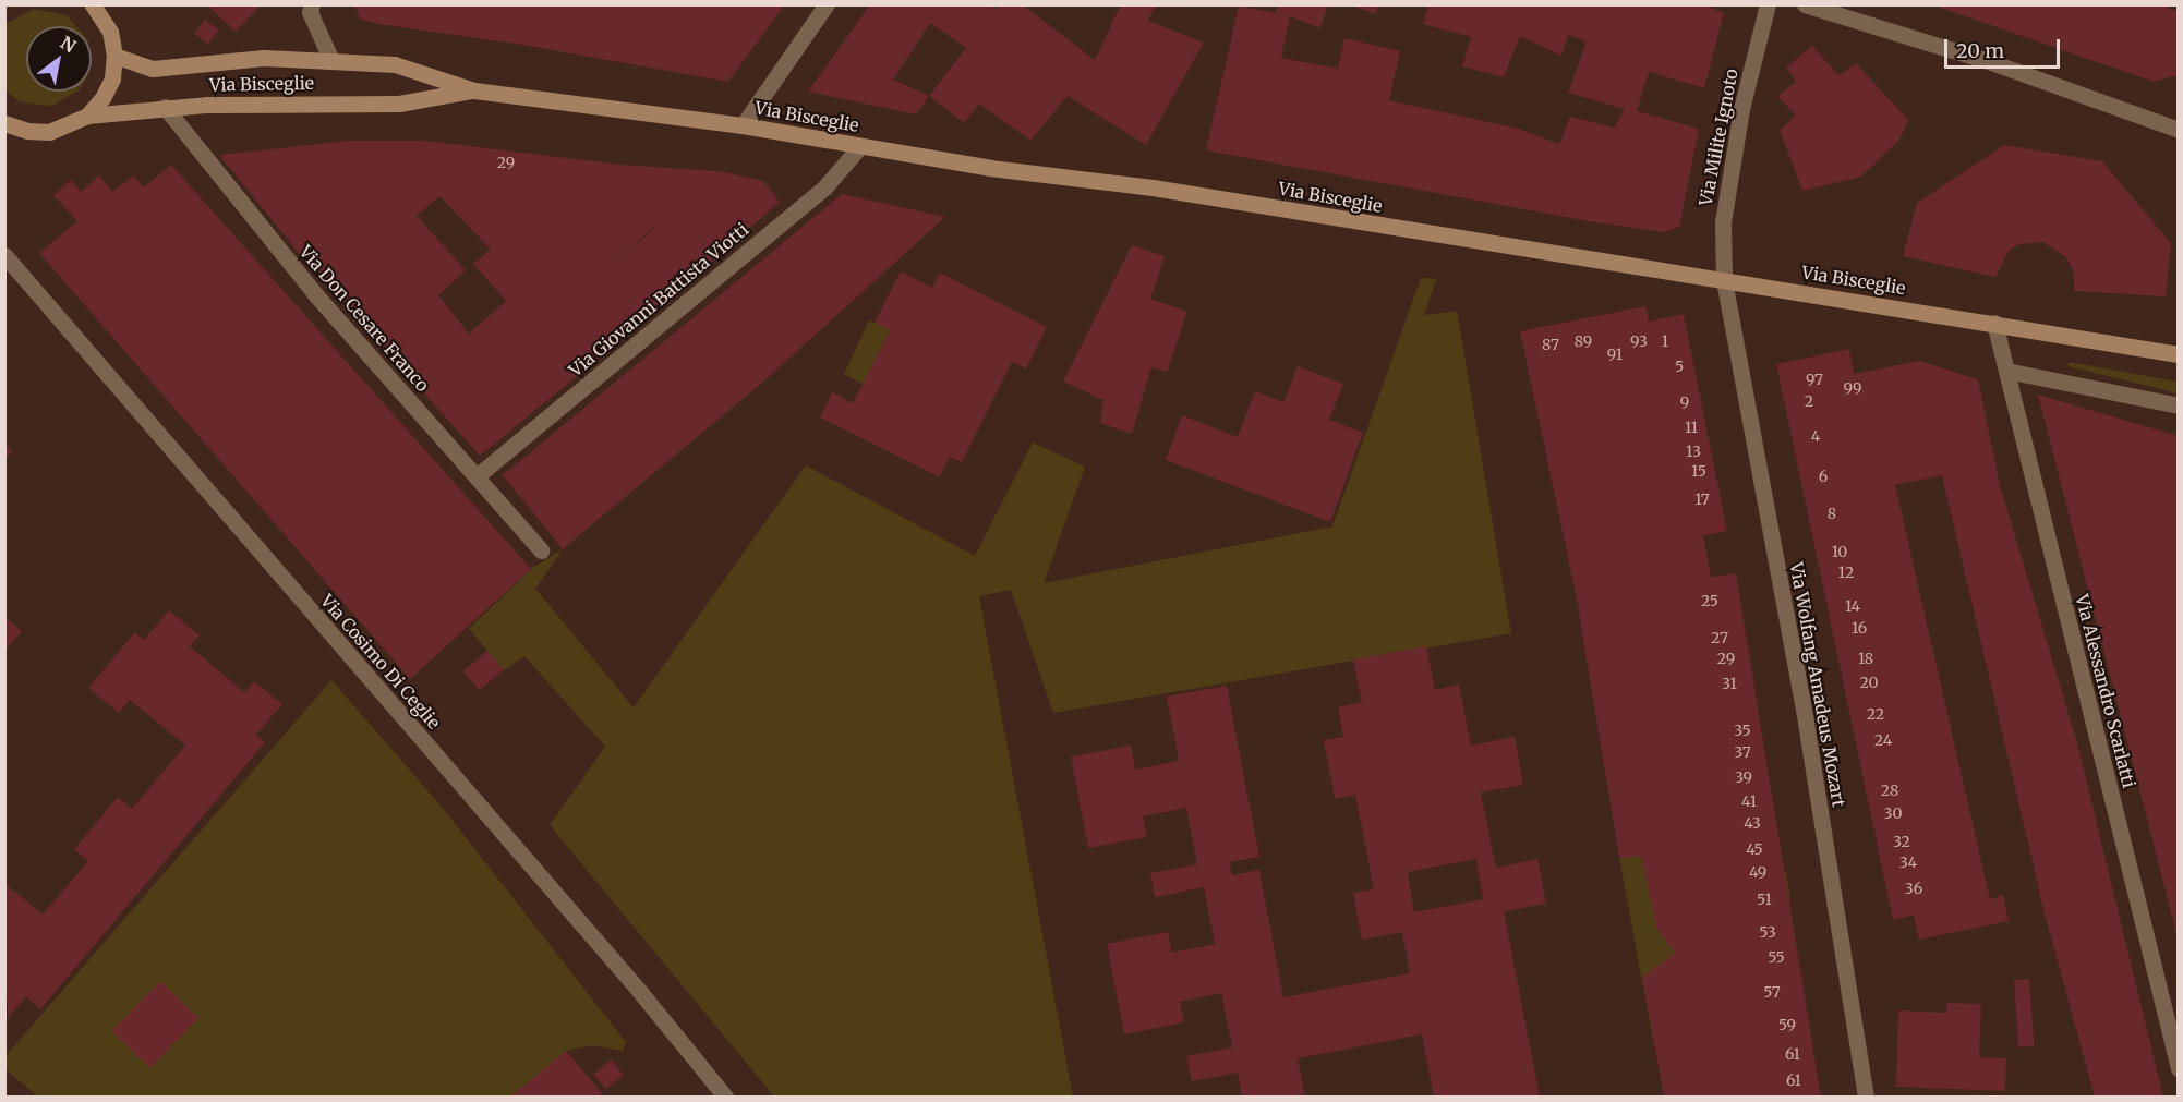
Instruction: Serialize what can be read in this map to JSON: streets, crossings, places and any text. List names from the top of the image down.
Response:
{
  "streets": {
    "main road": ["Via Bisceglie"],
    "street": [
      "Via Milite Ignoto",
      "Via Giovanni Battista Viotti",
      "Via Don Cesare Franco",
      "Via Cosimo Di Ceglie",
      "Via Wolfang Amadeus Mozart",
      "Via Alessandro Scarlatti"
    ]
  },
  "crossings": [
    ["Via Bisceglie", "Via Milite Ignoto"],
    ["Via Bisceglie", "Via Giovanni Battista Viotti"],
    ["Via Bisceglie", "Via Don Cesare Franco"],
    ["Via Bisceglie", "Via Wolfang Amadeus Mozart"],
    ["Via Bisceglie", "Via Alessandro Scarlatti"],
    ["Via Milite Ignoto", "Via Wolfang Amadeus Mozart"],
    ["Via Giovanni Battista Viotti", "Via Don Cesare Franco"]
  ],
  "house_numbers": [
    "29",
    "89",
    "93",
    "1",
    "87",
    "91",
    "5",
    "97",
    "99",
    "2",
    "9",
    "11",
    "4",
    "13",
    "15",
    "6",
    "17",
    "8",
    "10",
    "12",
    "25",
    "14",
    "16",
    "27",
    "29",
    "18",
    "20",
    "31",
    "22",
    "35",
    "24",
    "37",
    "39",
    "28",
    "41",
    "30",
    "43",
    "32",
    "45",
    "34",
    "49",
    "36",
    "51",
    "53",
    "55",
    "57",
    "59",
    "61",
    "61"
  ],
  "scale_bar": "20 m",
  "north": "top right"
}
